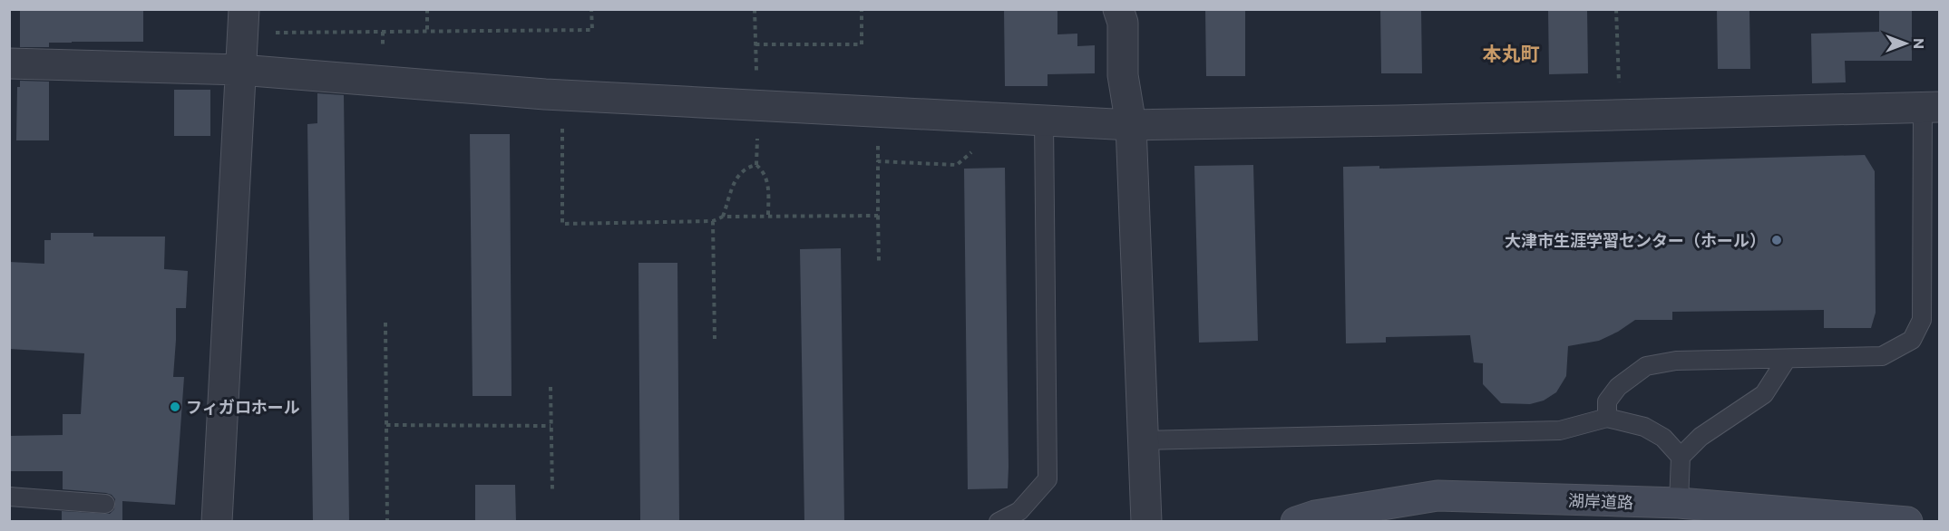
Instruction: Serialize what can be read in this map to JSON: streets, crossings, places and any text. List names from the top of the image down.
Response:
{
  "streets": {
    "main road": ["湖岸道路"]
  },
  "districts": ["本丸町"],
  "places": ["大津市生涯学習センター（ホール）", "フィガロホール"],
  "north": "right"
}
